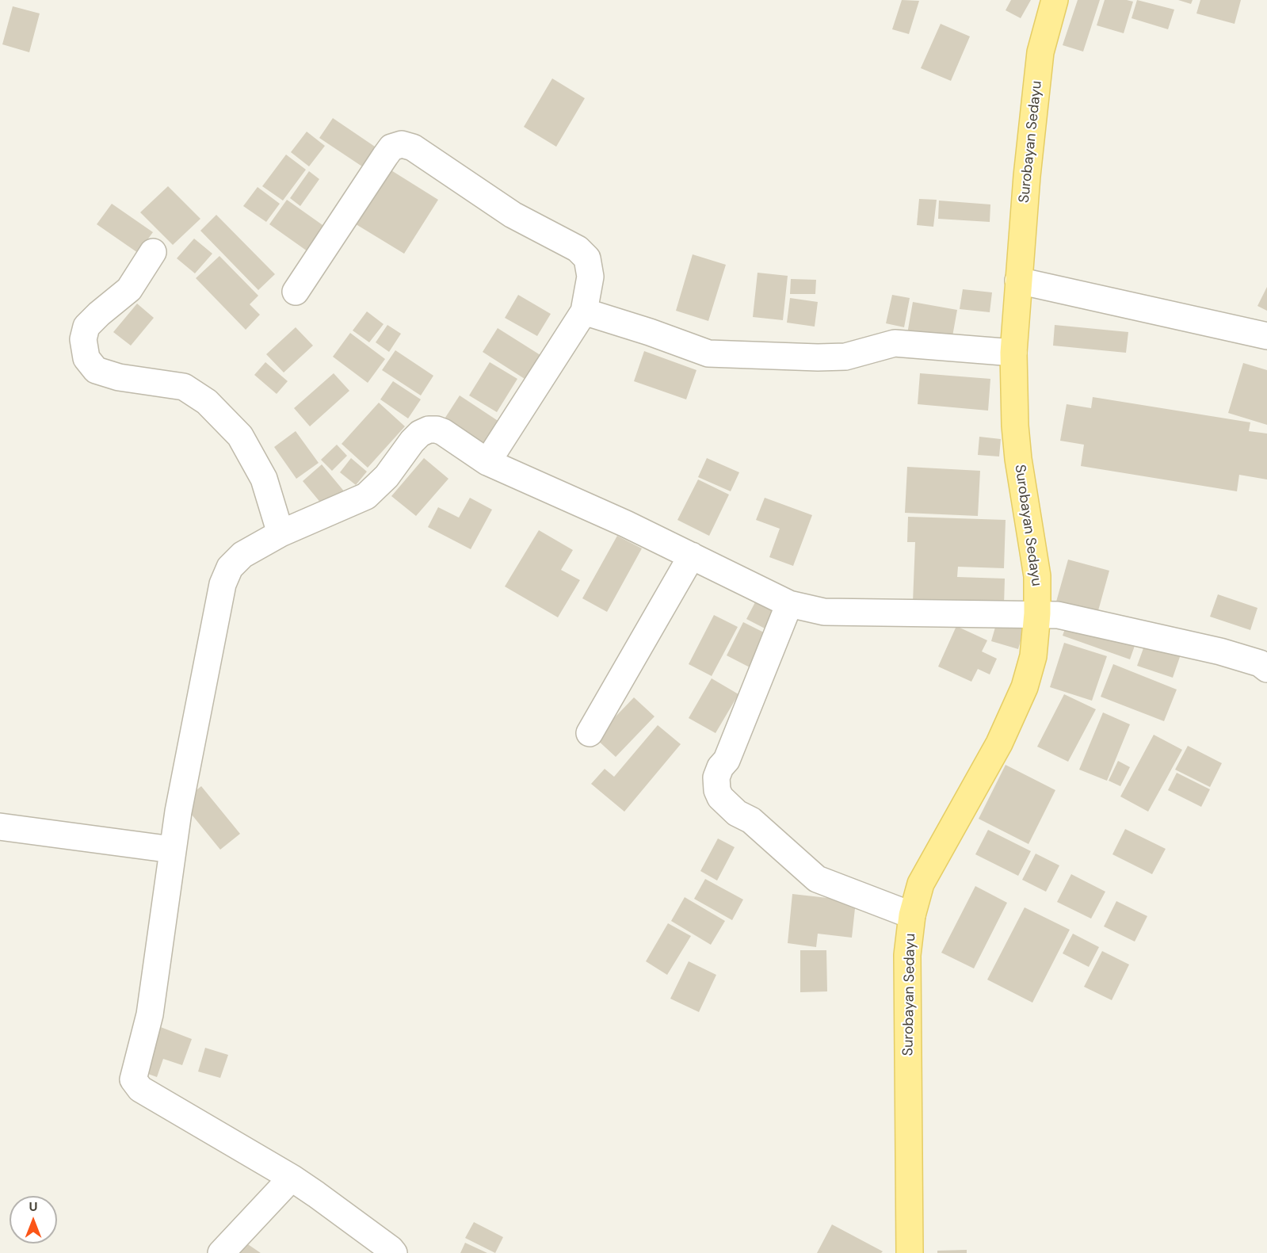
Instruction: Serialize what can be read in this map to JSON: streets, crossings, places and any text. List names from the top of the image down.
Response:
{
  "streets": {
    "main road": ["Surobayan Sedayu"]
  },
  "north": "top"
}
